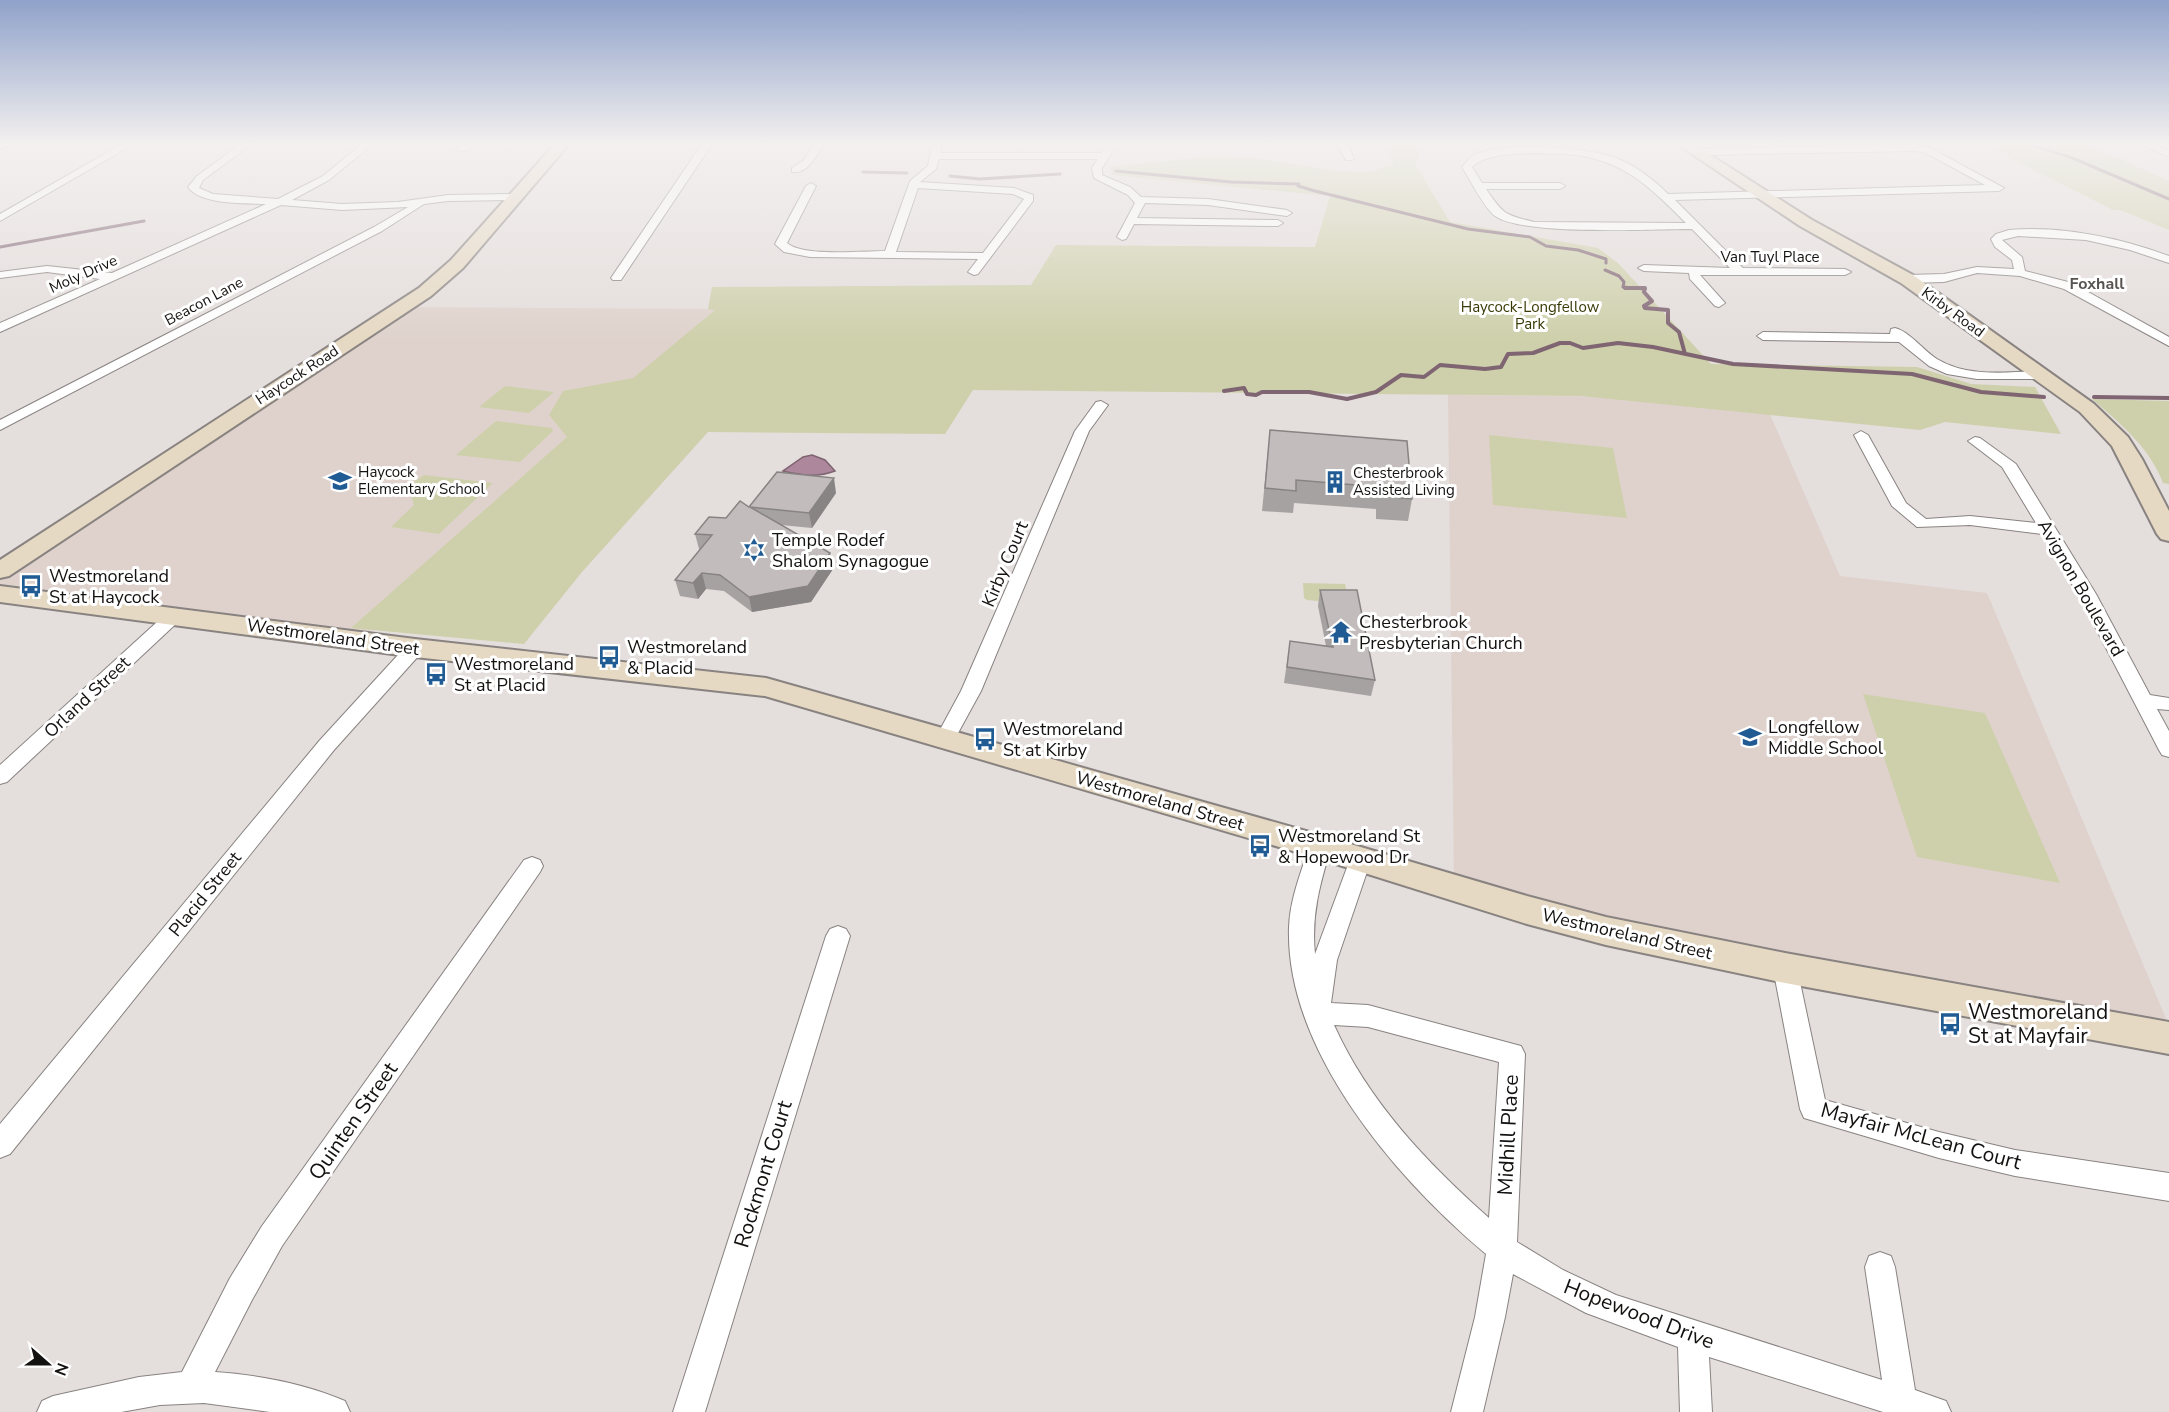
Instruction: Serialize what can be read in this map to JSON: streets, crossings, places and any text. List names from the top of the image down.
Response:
{
  "streets": {
    "main road": ["Kirby Road", "Haycock Road", "Westmoreland Street"],
    "street": [
      "Van Tuyl Place",
      "Moly Drive",
      "Beacon Lane",
      "Kirby Court",
      "Avignon Boulevard",
      "Orland Street",
      "Placid Street",
      "Quinten Street",
      "Midhill Place",
      "Mayfair McLean Court",
      "Rockmont Court",
      "Hopewood Drive"
    ]
  },
  "crossings": [
    ["Kirby Court", "Westmoreland Street"],
    ["Westmoreland Street", "Orland Street"],
    ["Westmoreland Street", "Placid Street"],
    ["Westmoreland Street", "Mayfair McLean Court"],
    ["Westmoreland Street", "Hopewood Drive"],
    ["Midhill Place", "Hopewood Drive"]
  ],
  "districts": ["Foxhall"],
  "parks": ["Haycock-Longfellow Park"],
  "places": {
    "school or university": ["Haycock Elementary School", "Longfellow Middle School"],
    "building": ["Chesterbrook Assisted Living"],
    "synagogue": ["Temple Rodef Shalom Synagogue"],
    "bus stop": [
      "Westmoreland St at Haycock",
      "Westmoreland & Placid",
      "Westmoreland St at Placid",
      "Westmoreland St at Kirby",
      "Westmoreland St & Hopewood Dr",
      "Westmoreland St at Mayfair"
    ],
    "temple": ["Chesterbrook Presbyterian Church"]
  },
  "north": "right"
}
